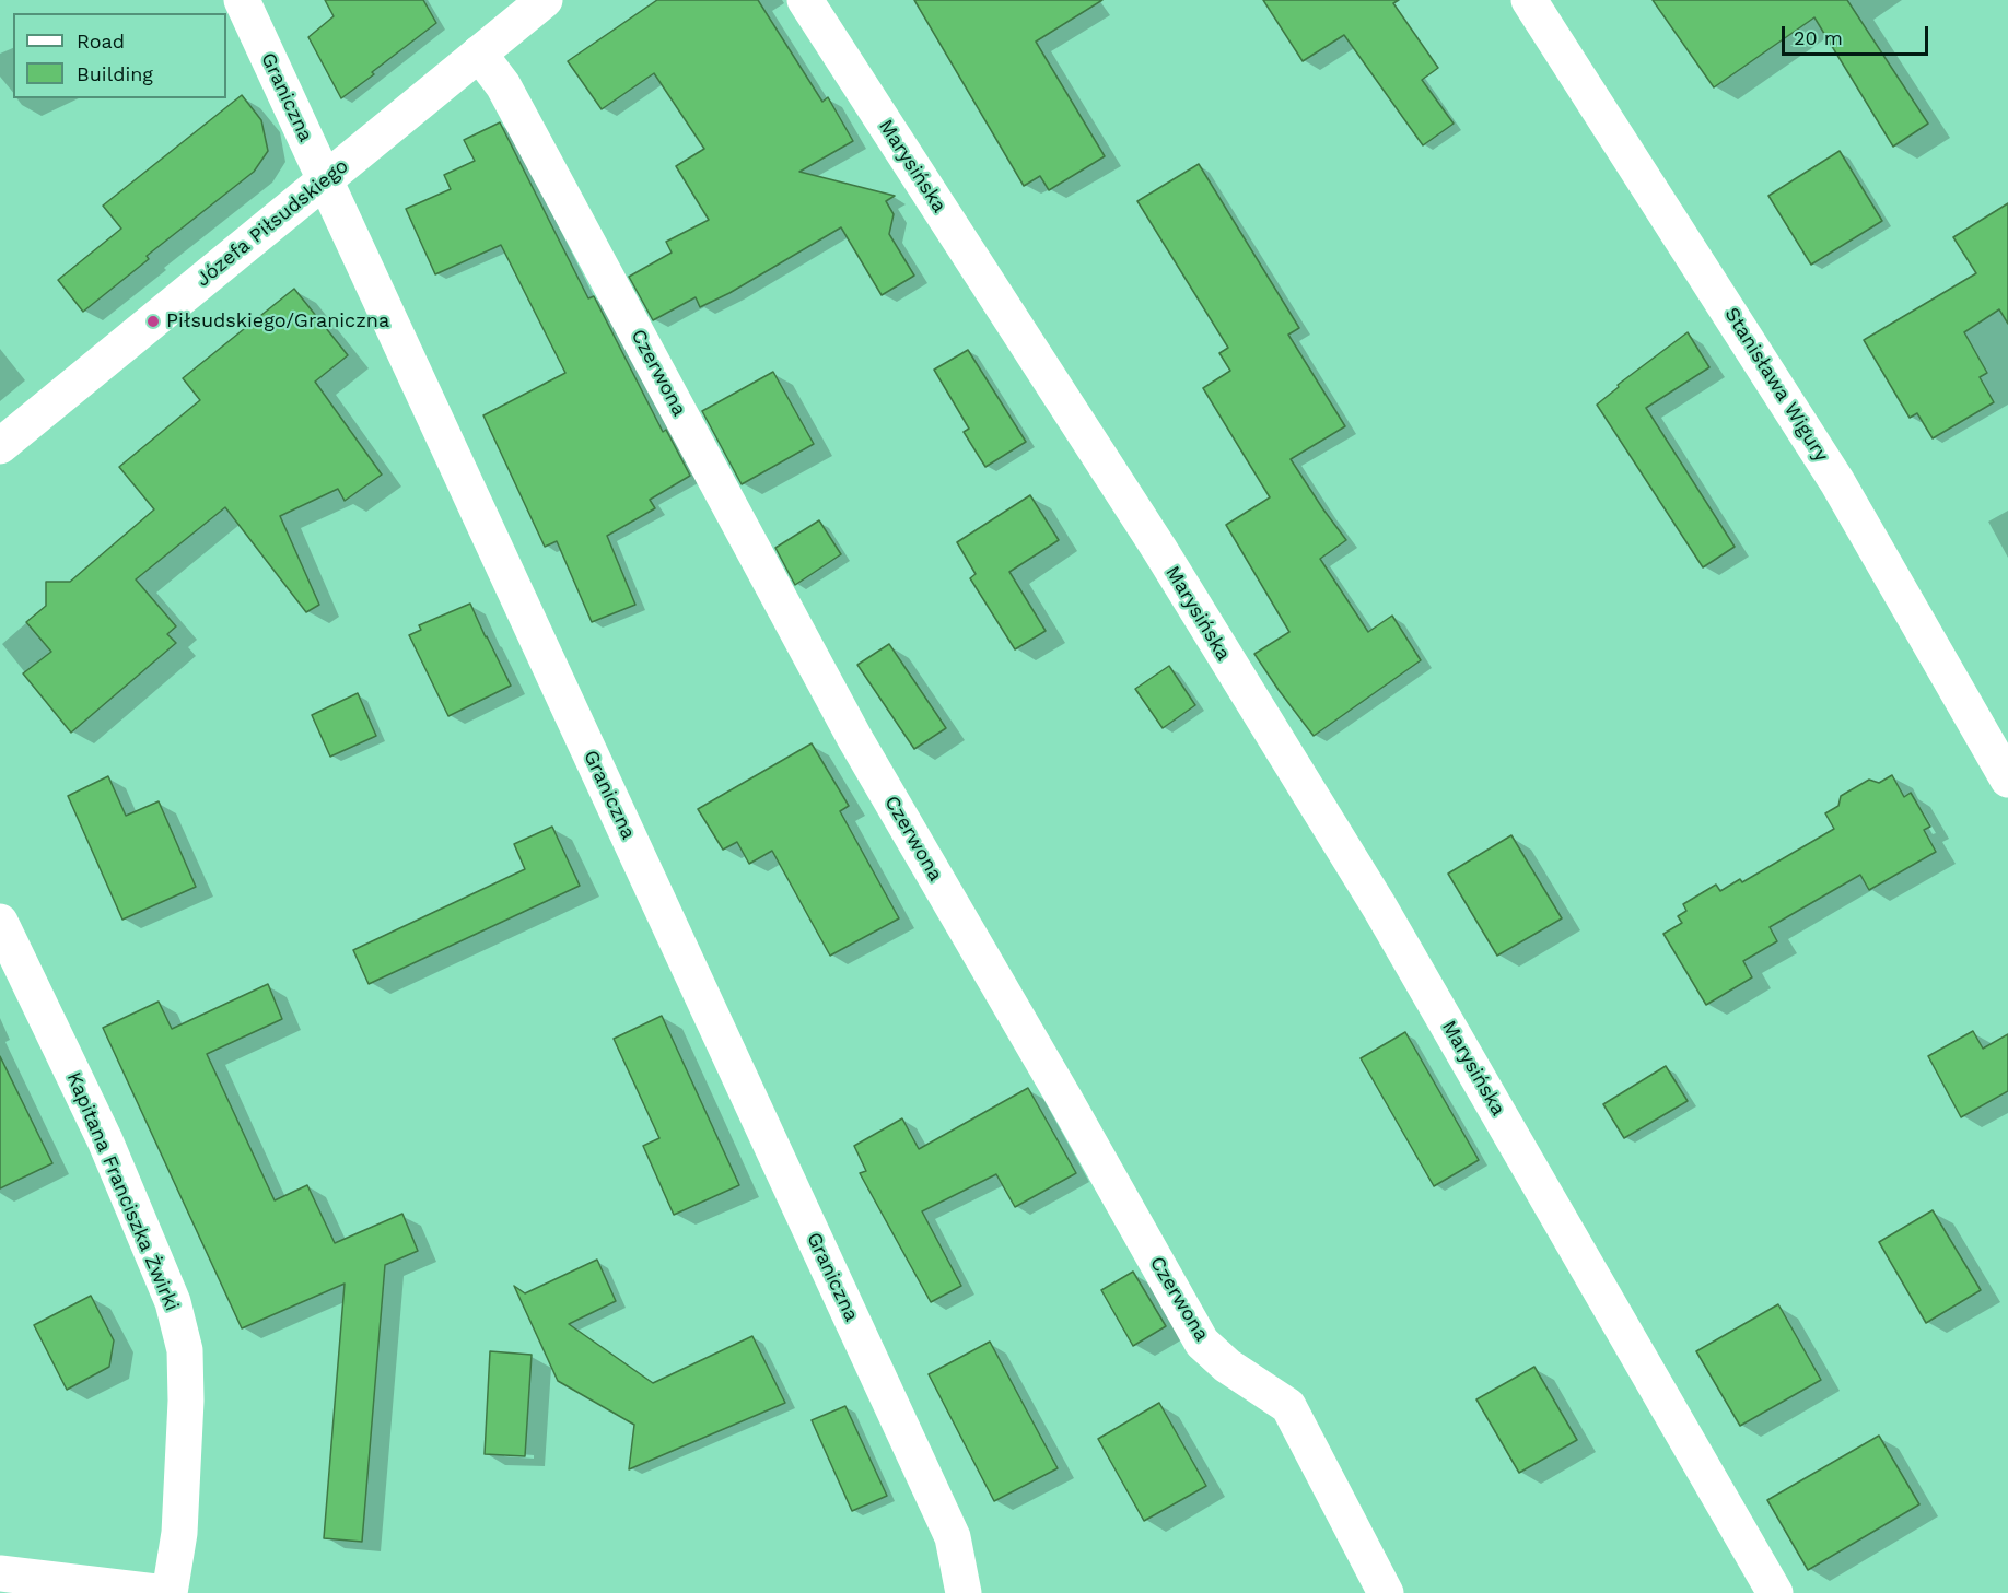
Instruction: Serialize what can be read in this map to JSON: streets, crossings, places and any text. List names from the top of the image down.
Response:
{
  "streets": {
    "street": [
      "Graniczna",
      "Marysińska",
      "Józefa Piłsudskiego",
      "Czerwona",
      "Stanisława Wigury",
      "Kapitana Franciszka Żwirki"
    ]
  },
  "crossings": [
    ["Graniczna", "Józefa Piłsudskiego"],
    ["Józefa Piłsudskiego", "Czerwona"]
  ],
  "places": ["Piłsudskiego/Graniczna"],
  "legend": ["Road", "Building"],
  "scale_bar": "20 m"
}
